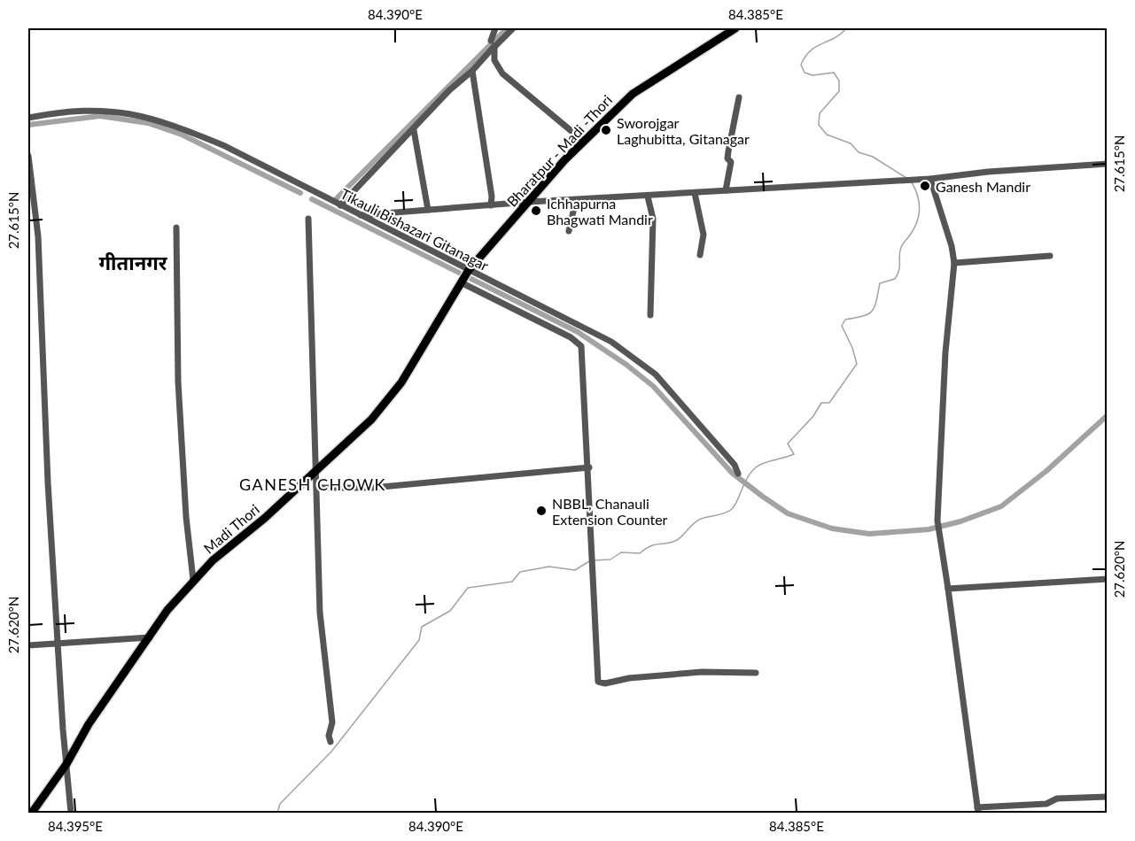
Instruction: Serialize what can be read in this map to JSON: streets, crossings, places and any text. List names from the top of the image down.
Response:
{
  "streets": {
    "main road": ["Bharatpur - Madi -Thori", "Madi Thori"],
    "street": ["Tikauli Bishazari Gitanagar"]
  },
  "crossings": [
    ["Bharatpur - Madi -Thori", "Tikauli Bishazari Gitanagar"],
    ["Bharatpur - Madi -Thori", "Madi Thori"],
    ["Tikauli Bishazari Gitanagar", "Madi Thori"]
  ],
  "districts": ["गीतानगर", "GANESH CHOWK"],
  "places": [
    "Sworojgar Laghubitta, Gitanagar",
    "Ganesh Mandir",
    "Ichhapurna Bhagwati Mandir",
    "NBBL, Chanauli Extension Counter"
  ],
  "coordinates": [
    "84.390°E",
    "84.385°E",
    "27.615°N",
    "27.620°N",
    "84.395°E"
  ]
}
